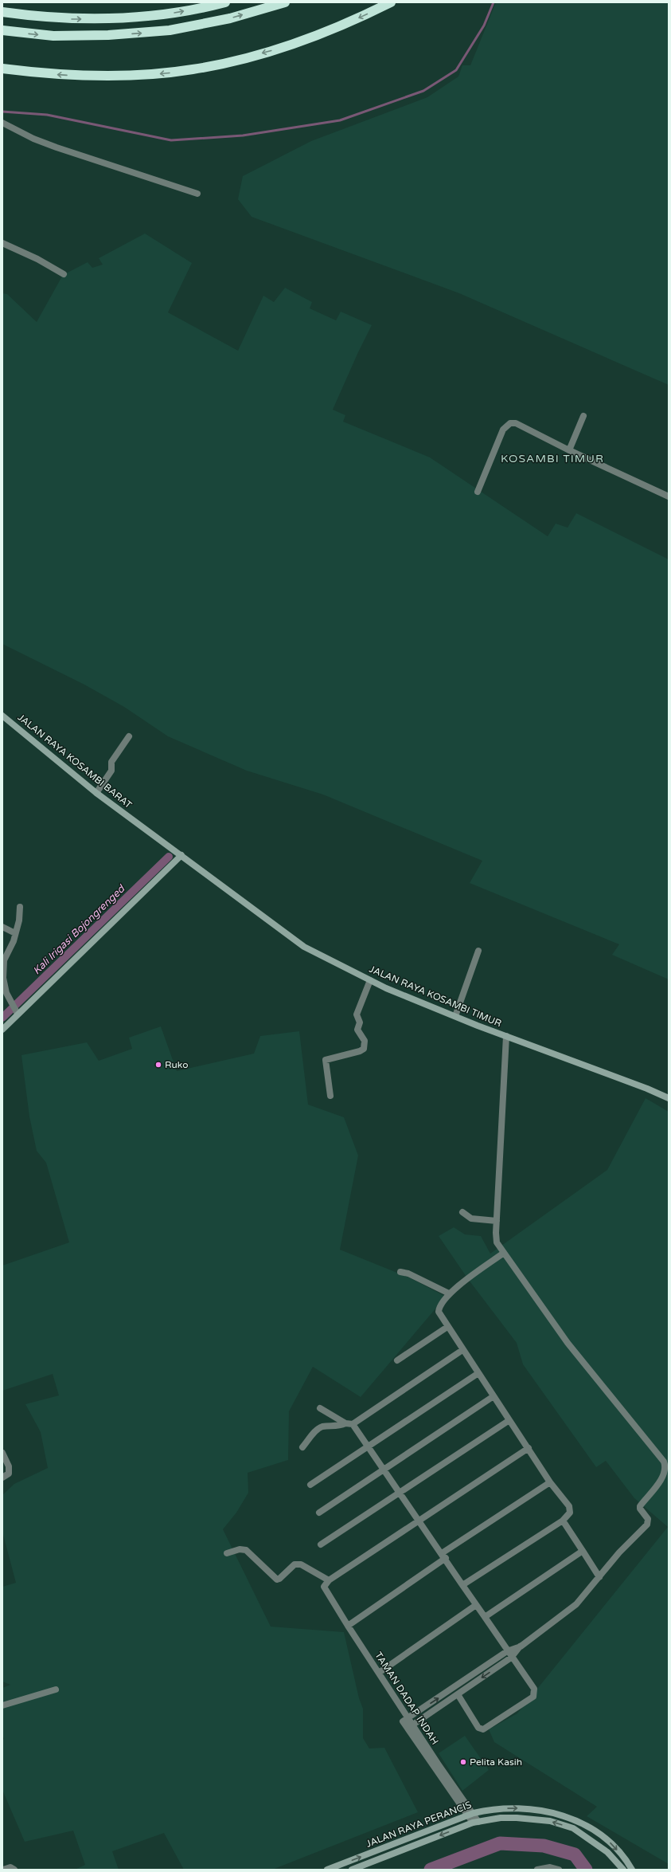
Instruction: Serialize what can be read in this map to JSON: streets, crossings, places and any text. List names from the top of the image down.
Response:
{
  "streets": {
    "main road": ["JALAN RAYA KOSAMBI BARAT", "JALAN RAYA KOSAMBI TIMUR", "JALAN RAYA PERANCIS"],
    "street": ["TAMAN DADAP INDAH"]
  },
  "crossings": [
    ["JALAN RAYA KOSAMBI BARAT", "JALAN RAYA KOSAMBI TIMUR"],
    ["TAMAN DADAP INDAH", "JALAN RAYA PERANCIS"]
  ],
  "districts": ["KOSAMBI TIMUR"],
  "water": ["Kali Irigasi Bojongrenged"],
  "places": ["Ruko", "Pelita Kasih"]
}
